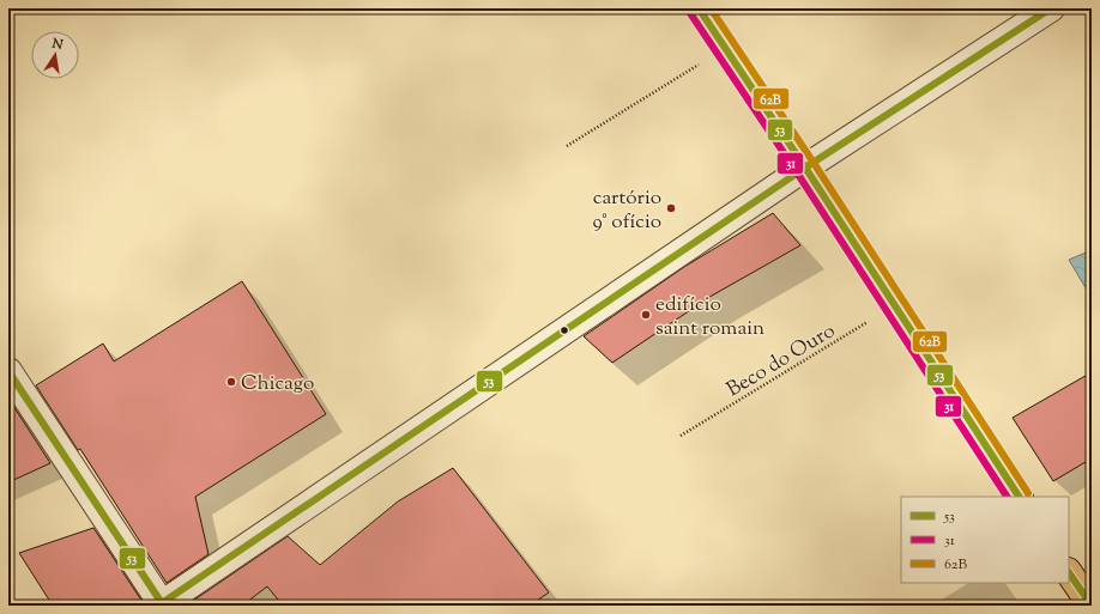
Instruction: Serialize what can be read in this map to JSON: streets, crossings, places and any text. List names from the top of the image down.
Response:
{
  "streets": {
    "path": ["Beco do Ouro"]
  },
  "places": ["cartório 9° ofício", "edifício saint romain", "Chicago"],
  "lines": ["transit line 53", "transit line 62B", "transit line 31"],
  "legend": ["53", "31", "62B"],
  "north": "top"
}
